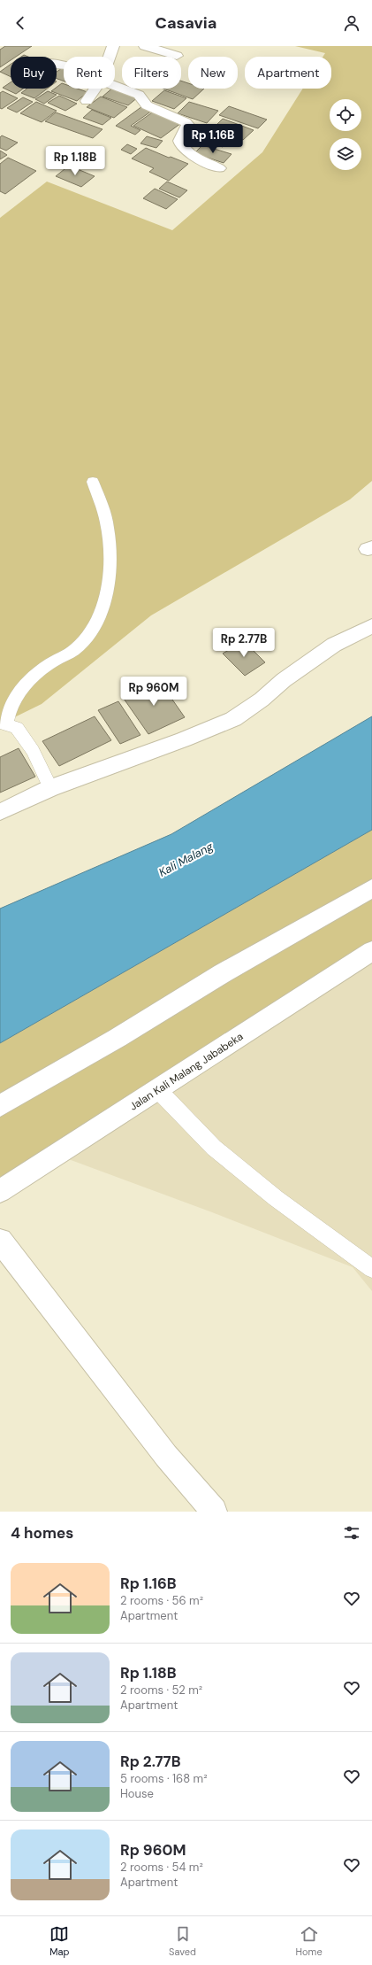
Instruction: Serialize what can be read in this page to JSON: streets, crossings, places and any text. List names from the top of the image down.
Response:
{
  "streets": {
    "street": ["Jalan Kali Malang Jababeka"]
  },
  "water": ["Kali Malang"],
  "page": {
    "header": "Casavia",
    "chip": [
      "Buy",
      "Rent",
      "Filters",
      "New",
      "Apartment"
    ],
    "price": [
      "Rp 1.16B",
      "Rp 1.18B",
      "Rp 2.77B",
      "Rp 960M"
    ],
    "heading": "4 homes",
    "list": [
      {
        "name": "Rp 1.16B",
        "note": "2 rooms · 56 m² · Apartment"
      },
      {
        "name": "Rp 1.18B",
        "note": "2 rooms · 52 m² · Apartment"
      },
      {
        "name": "Rp 2.77B",
        "note": "5 rooms · 168 m² · House"
      },
      {
        "name": "Rp 960M",
        "note": "2 rooms · 54 m² · Apartment"
      }
    ],
    "tabs": ["Map", "Saved", "Home"]
  }
}
